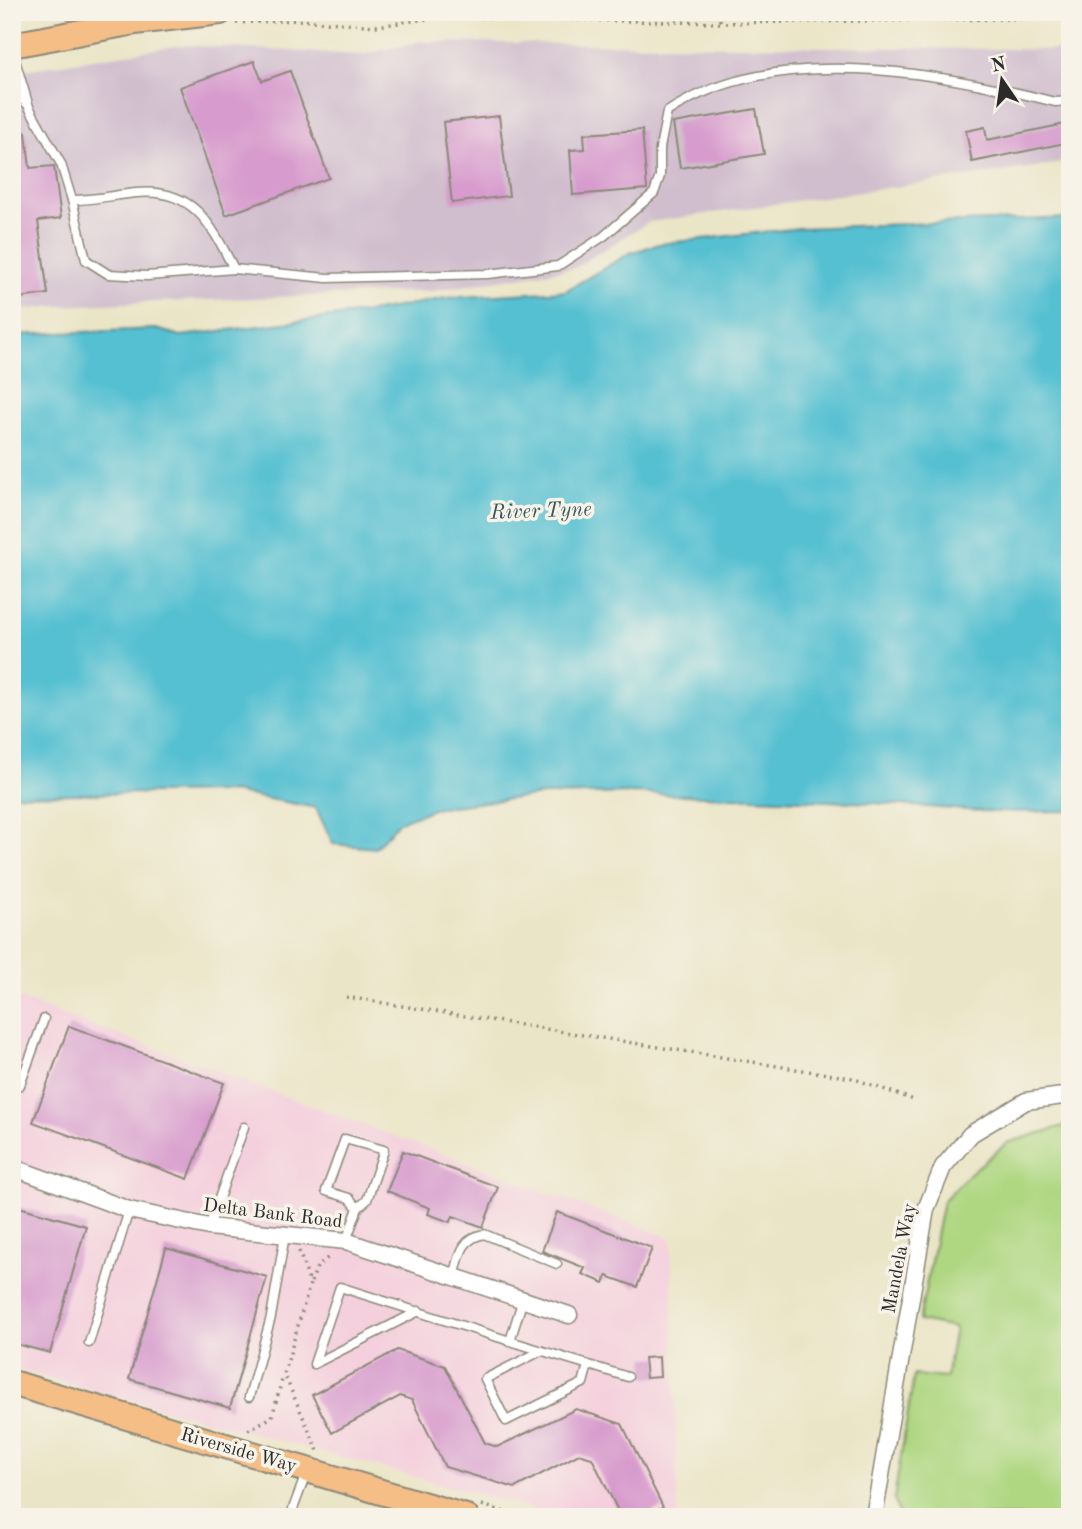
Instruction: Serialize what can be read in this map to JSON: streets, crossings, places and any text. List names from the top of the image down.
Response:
{
  "streets": {
    "main road": ["Riverside Way"],
    "street": ["Delta Bank Road", "Mandela Way"]
  },
  "water": ["River Tyne"],
  "north": "top"
}
